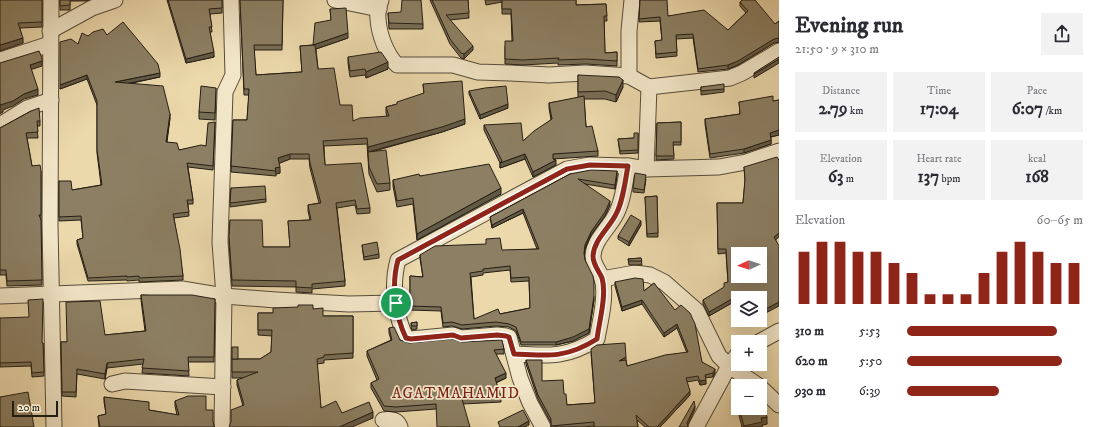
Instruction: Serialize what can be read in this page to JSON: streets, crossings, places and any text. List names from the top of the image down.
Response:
{
  "districts": ["AGATMAHAMID"],
  "scale_bar": "20 m",
  "north": "left",
  "page": {
    "heading": ["Evening run", "21:50 · 9 × 310 m"],
    "stats": [
      ["Distance", "2.79 km"],
      ["Time", "17:04"],
      ["Pace", "6:07 /km"],
      ["Elevation", "63 m"],
      ["Heart rate", "137 bpm"],
      ["kcal", "168"]
    ],
    "chart": ["Elevation", "60–65 m"],
    "map_buttons": ["+", "−"],
    "list": [
      {
        "name": "310 m",
        "note": "5:53"
      },
      {
        "name": "620 m",
        "note": "5:50"
      },
      {
        "name": "930 m",
        "note": "6:39"
      }
    ],
    "scale": "20 m"
  }
}
